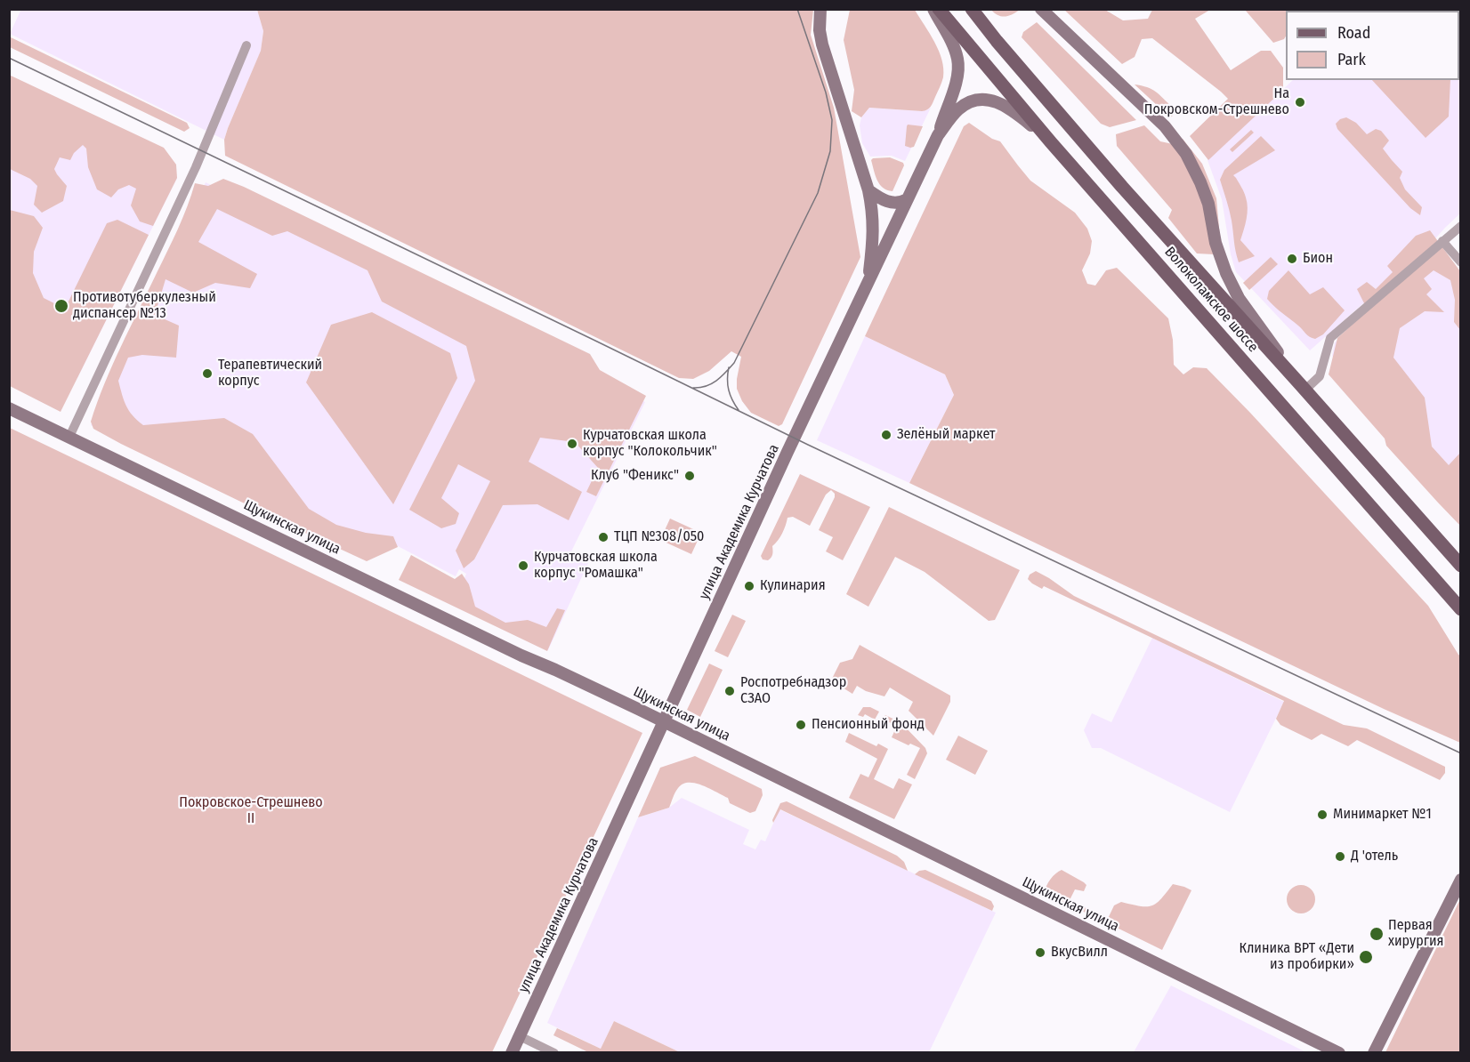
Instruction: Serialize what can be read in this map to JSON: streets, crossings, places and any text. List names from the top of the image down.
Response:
{
  "streets": {
    "main road": ["Волоколамское шоссе", "улица Академика Курчатова", "Щукинская улица"]
  },
  "crossings": [
    ["Волоколамское шоссе", "улица Академика Курчатова"],
    ["улица Академика Курчатова", "Щукинская улица"]
  ],
  "parks": ["Покровское-Стрешнево II"],
  "places": [
    "На Покровском-Стрешнево",
    "Бион",
    "Противотуберкулезный диспансер №13",
    "Терапевтический корпус",
    "Зелёный маркет",
    "Курчатовская школа корпус \"Колокольчик\"",
    "Клуб \"Феникс\"",
    "ТЦП №308/050",
    "Курчатовская школа корпус \"Ромашка\"",
    "Кулинария",
    "Роспотребнадзор СЗАО",
    "Пенсионный фонд",
    "Минимаркет №1",
    "Д 'отель",
    "Первая хирургия",
    "ВкусВилл",
    "Клиника ВРТ «Дети из пробирки»"
  ],
  "legend": ["Road", "Park"]
}
